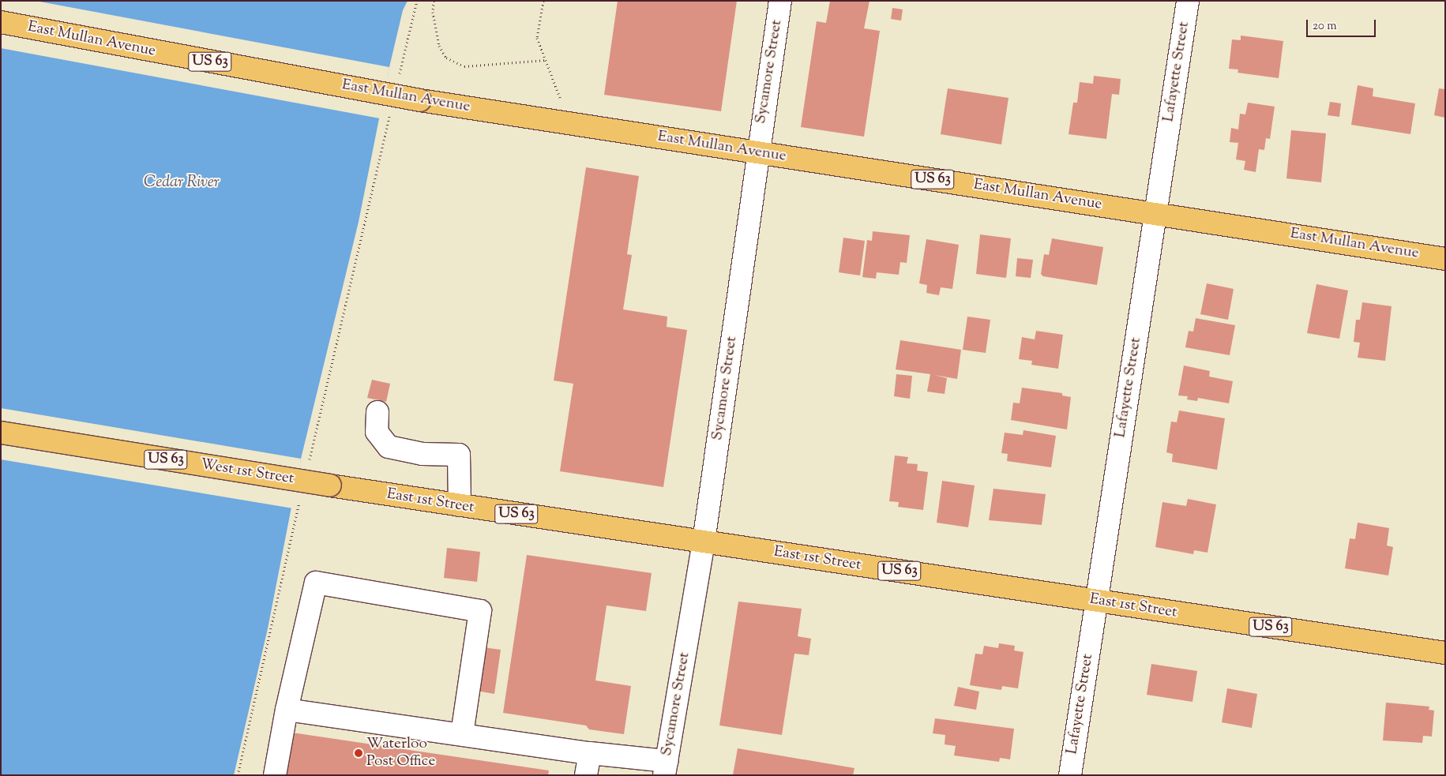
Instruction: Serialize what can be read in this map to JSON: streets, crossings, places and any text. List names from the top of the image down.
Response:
{
  "streets": {
    "highway": [
      "East Mullan Avenue",
      "US 63",
      "West 1st Street",
      "East 1st Street"
    ],
    "street": ["Sycamore Street", "Lafayette Street"]
  },
  "crossings": [
    ["East Mullan Avenue", "Sycamore Street"],
    ["East Mullan Avenue", "Lafayette Street"],
    ["Sycamore Street", "East 1st Street"],
    ["Lafayette Street", "East 1st Street"],
    ["West 1st Street", "East 1st Street"]
  ],
  "water": ["Cedar River"],
  "places": ["Waterloo Post Office"],
  "scale_bar": "20 m"
}
